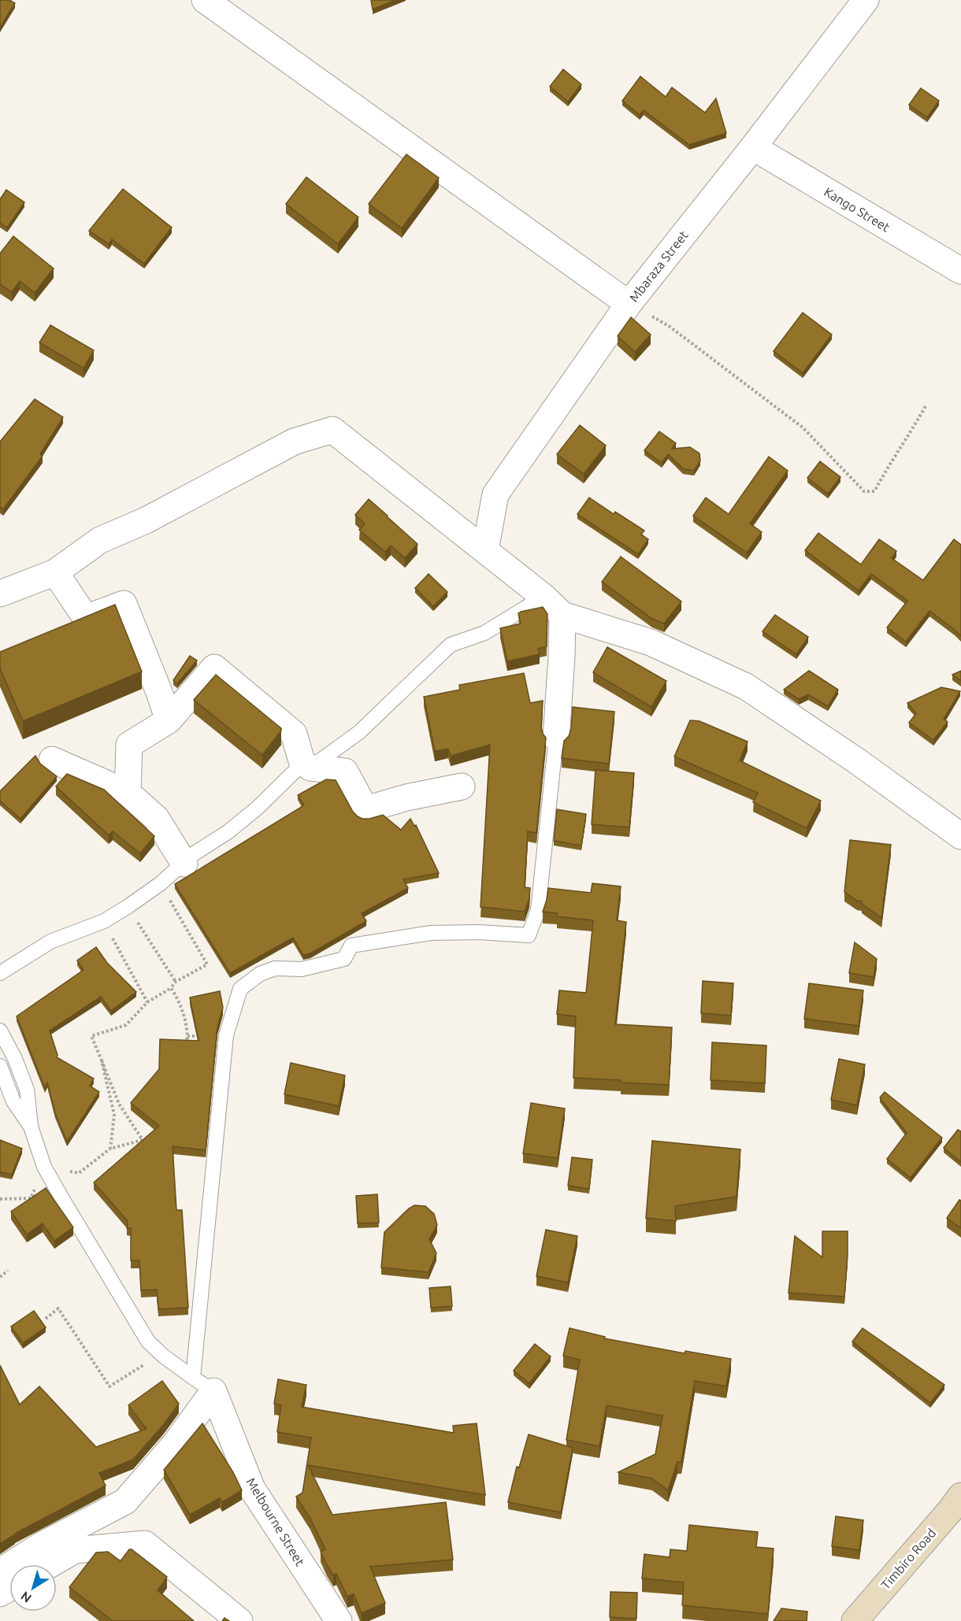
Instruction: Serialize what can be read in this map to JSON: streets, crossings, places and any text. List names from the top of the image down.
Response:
{
  "streets": {
    "main road": ["Timbiro Road"],
    "street": ["Kango Street", "Mbaraza Street", "Melbourne Street"]
  },
  "crossings": [
    ["Kango Street", "Mbaraza Street"]
  ],
  "north": "bottom left"
}
